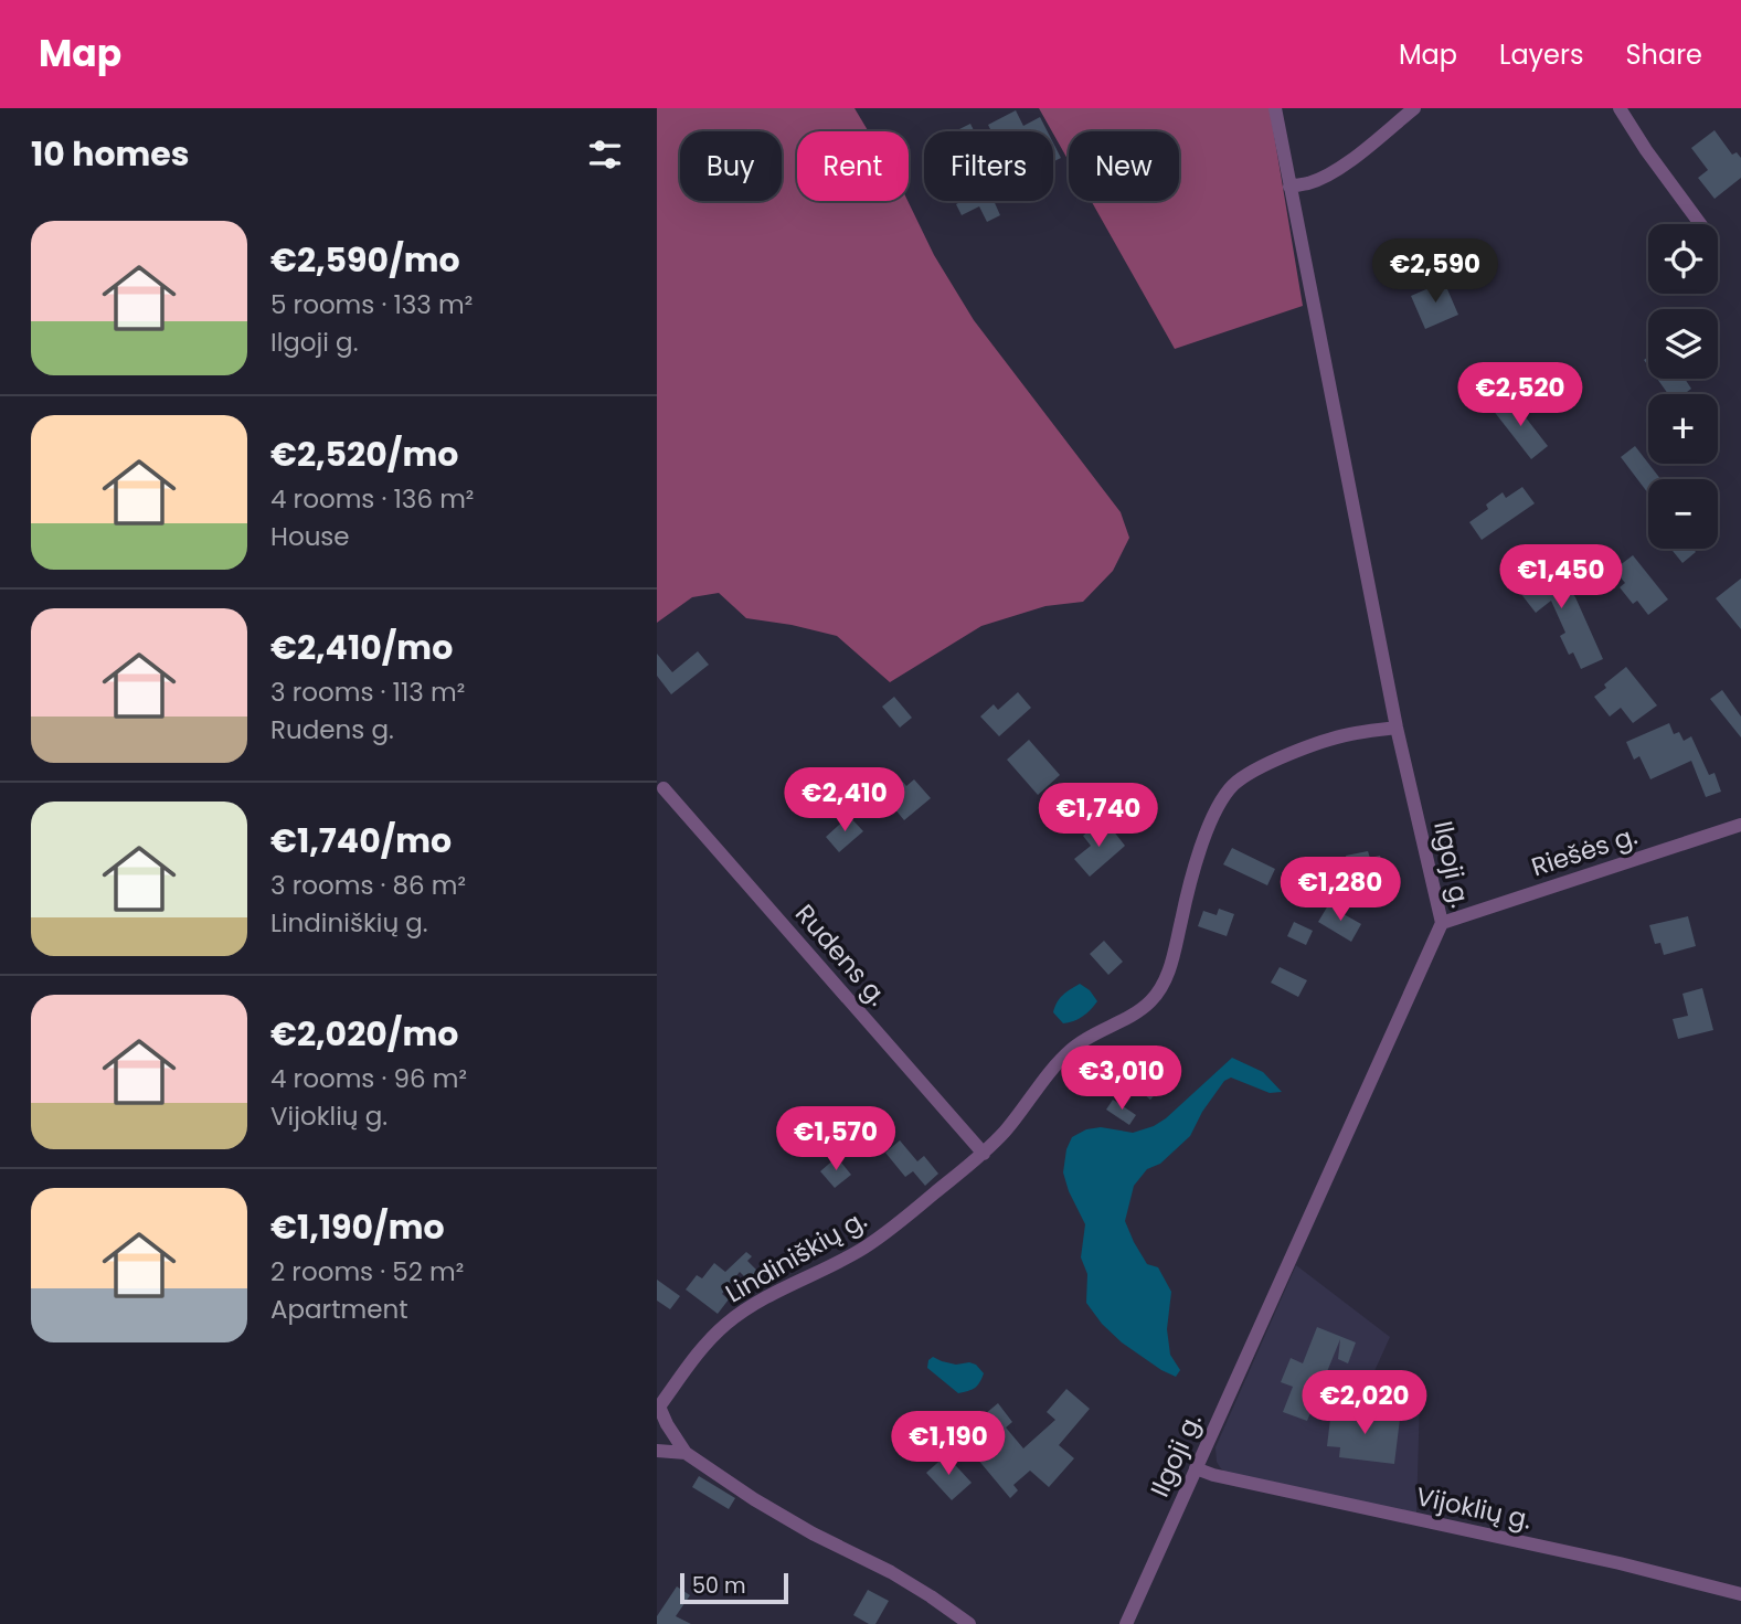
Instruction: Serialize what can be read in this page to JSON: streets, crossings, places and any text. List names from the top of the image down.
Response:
{
  "streets": {
    "street": [
      "Riešės g.",
      "Ilgoji g.",
      "Rudens g.",
      "Lindiniškių g.",
      "Vijoklių g."
    ]
  },
  "crossings": [
    ["Riešės g.", "Ilgoji g."],
    ["Ilgoji g.", "Lindiniškių g."],
    ["Ilgoji g.", "Vijoklių g."],
    ["Rudens g.", "Lindiniškių g."]
  ],
  "scale_bar": "50 m",
  "page": {
    "header": "Map",
    "nav": ["Map", "Layers", "Share"],
    "heading": "10 homes",
    "chip": [
      "Buy",
      "Rent",
      "Filters",
      "New"
    ],
    "list": [
      {
        "name": "€2,590/mo",
        "note": "5 rooms · 133 m² · Ilgoji g."
      },
      {
        "name": "€2,520/mo",
        "note": "4 rooms · 136 m² · House"
      },
      {
        "name": "€2,410/mo",
        "note": "3 rooms · 113 m² · Rudens g."
      },
      {
        "name": "€1,740/mo",
        "note": "3 rooms · 86 m² · Lindiniškių g."
      },
      {
        "name": "€2,020/mo",
        "note": "4 rooms · 96 m² · Vijoklių g."
      },
      {
        "name": "€1,190/mo",
        "note": "2 rooms · 52 m² · Apartment"
      }
    ],
    "map_buttons": ["+", "−"],
    "price": [
      "€2,590",
      "€2,520",
      "€1,450",
      "€2,410",
      "€1,740",
      "€1,280",
      "€3,010",
      "€1,570",
      "€2,020",
      "€1,190"
    ],
    "scale": "50 m"
  }
}
